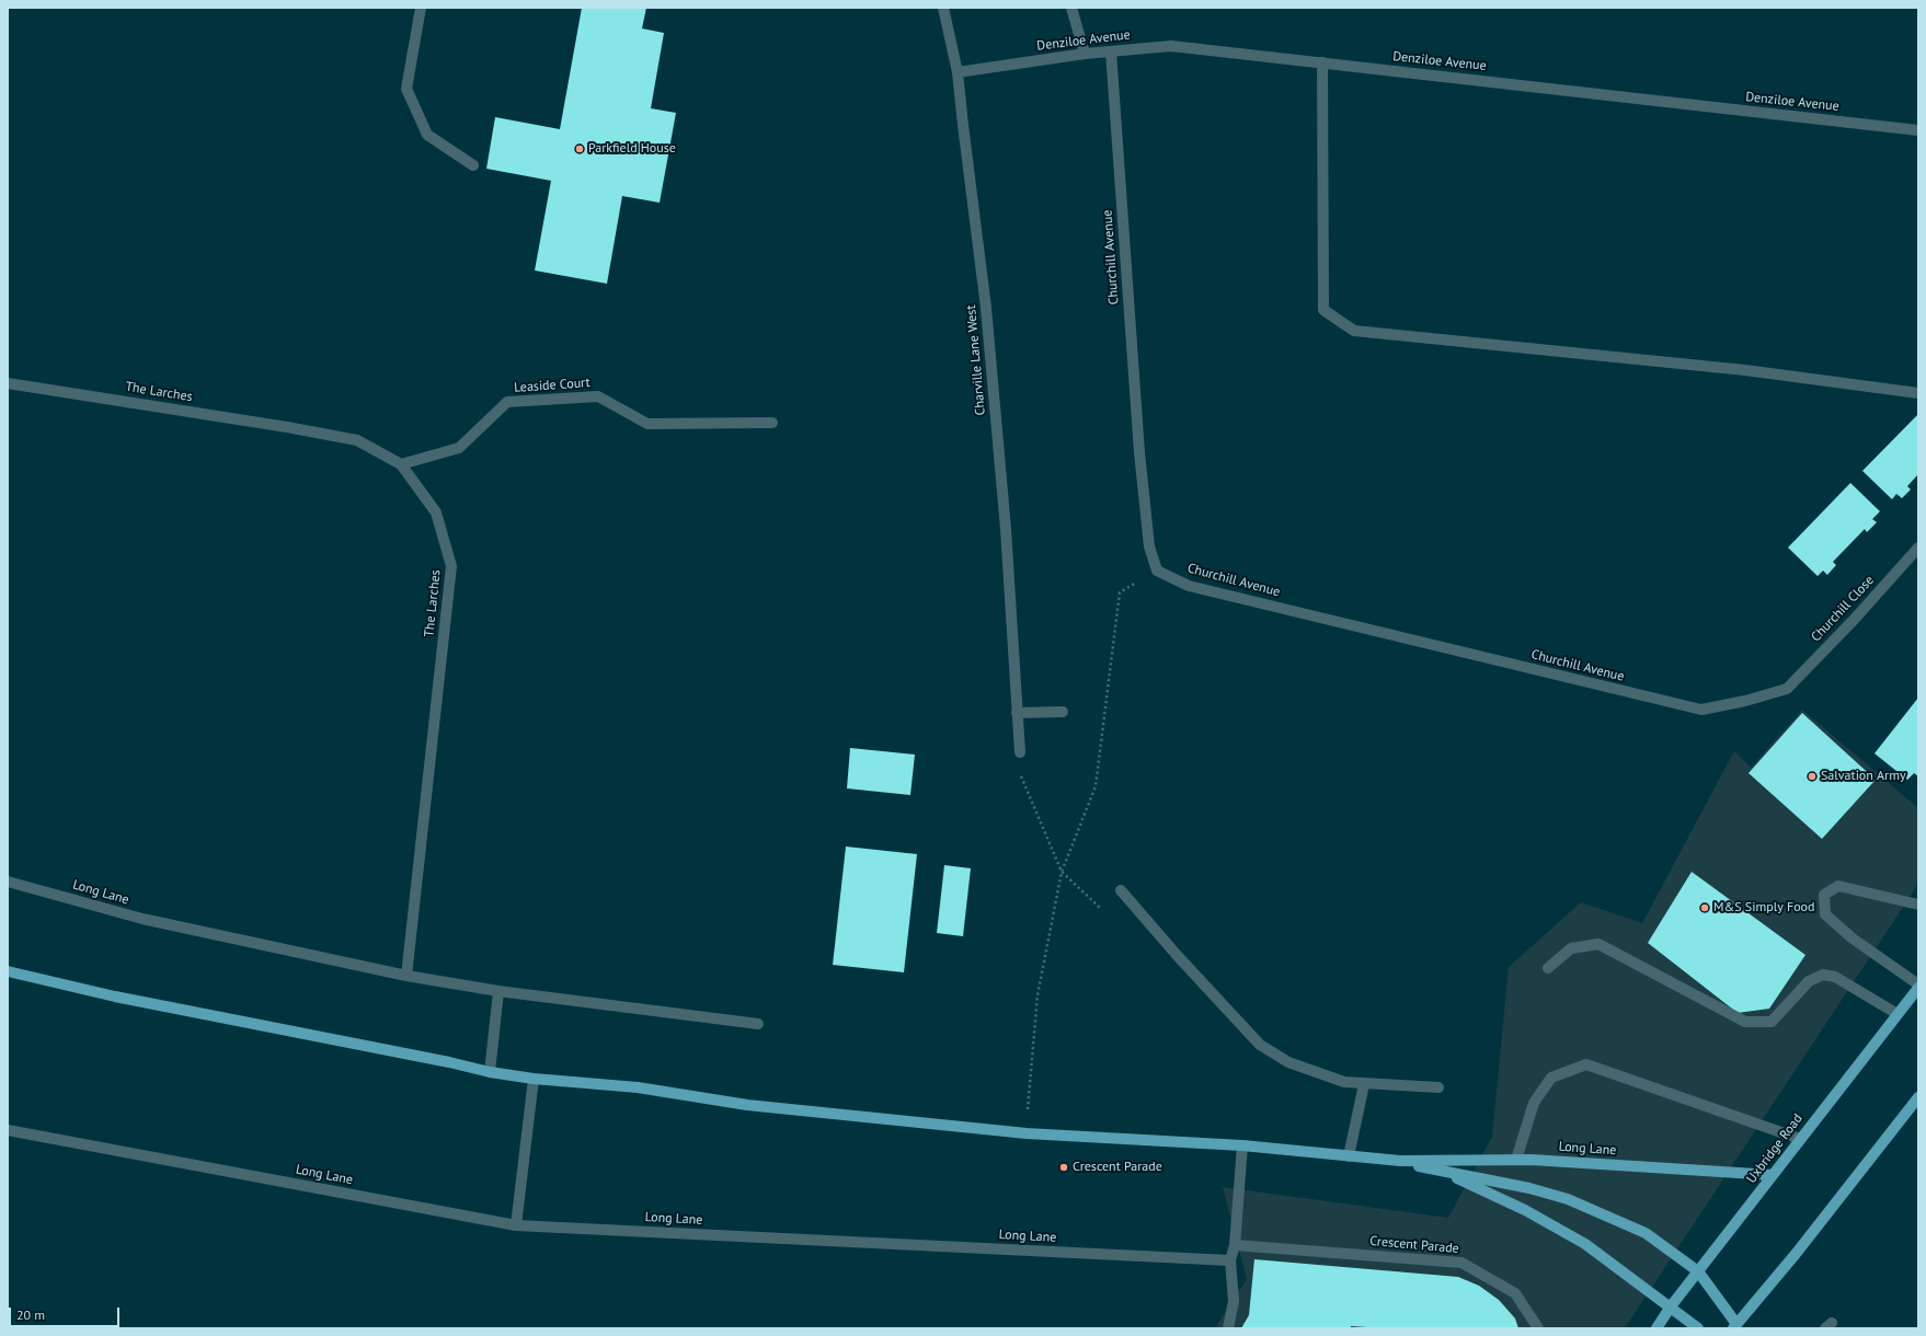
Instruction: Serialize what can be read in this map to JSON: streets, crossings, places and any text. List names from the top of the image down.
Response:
{
  "streets": {
    "main road": ["Long Lane", "Uxbridge Road"],
    "street": [
      "Denziloe Avenue",
      "Churchill Avenue",
      "Charville Lane West",
      "Leaside Court",
      "The Larches",
      "Churchill Close",
      "Crescent Parade"
    ]
  },
  "crossings": [
    ["Denziloe Avenue", "Churchill Avenue"],
    ["Denziloe Avenue", "Charville Lane West"],
    ["Churchill Avenue", "Churchill Close"],
    ["Leaside Court", "The Larches"],
    ["The Larches", "Long Lane"],
    ["Long Lane", "Uxbridge Road"]
  ],
  "places": [
    "Parkfield House",
    "Salvation Army",
    "M&S Simply Food",
    "Crescent Parade"
  ],
  "scale_bar": "20 m"
}
